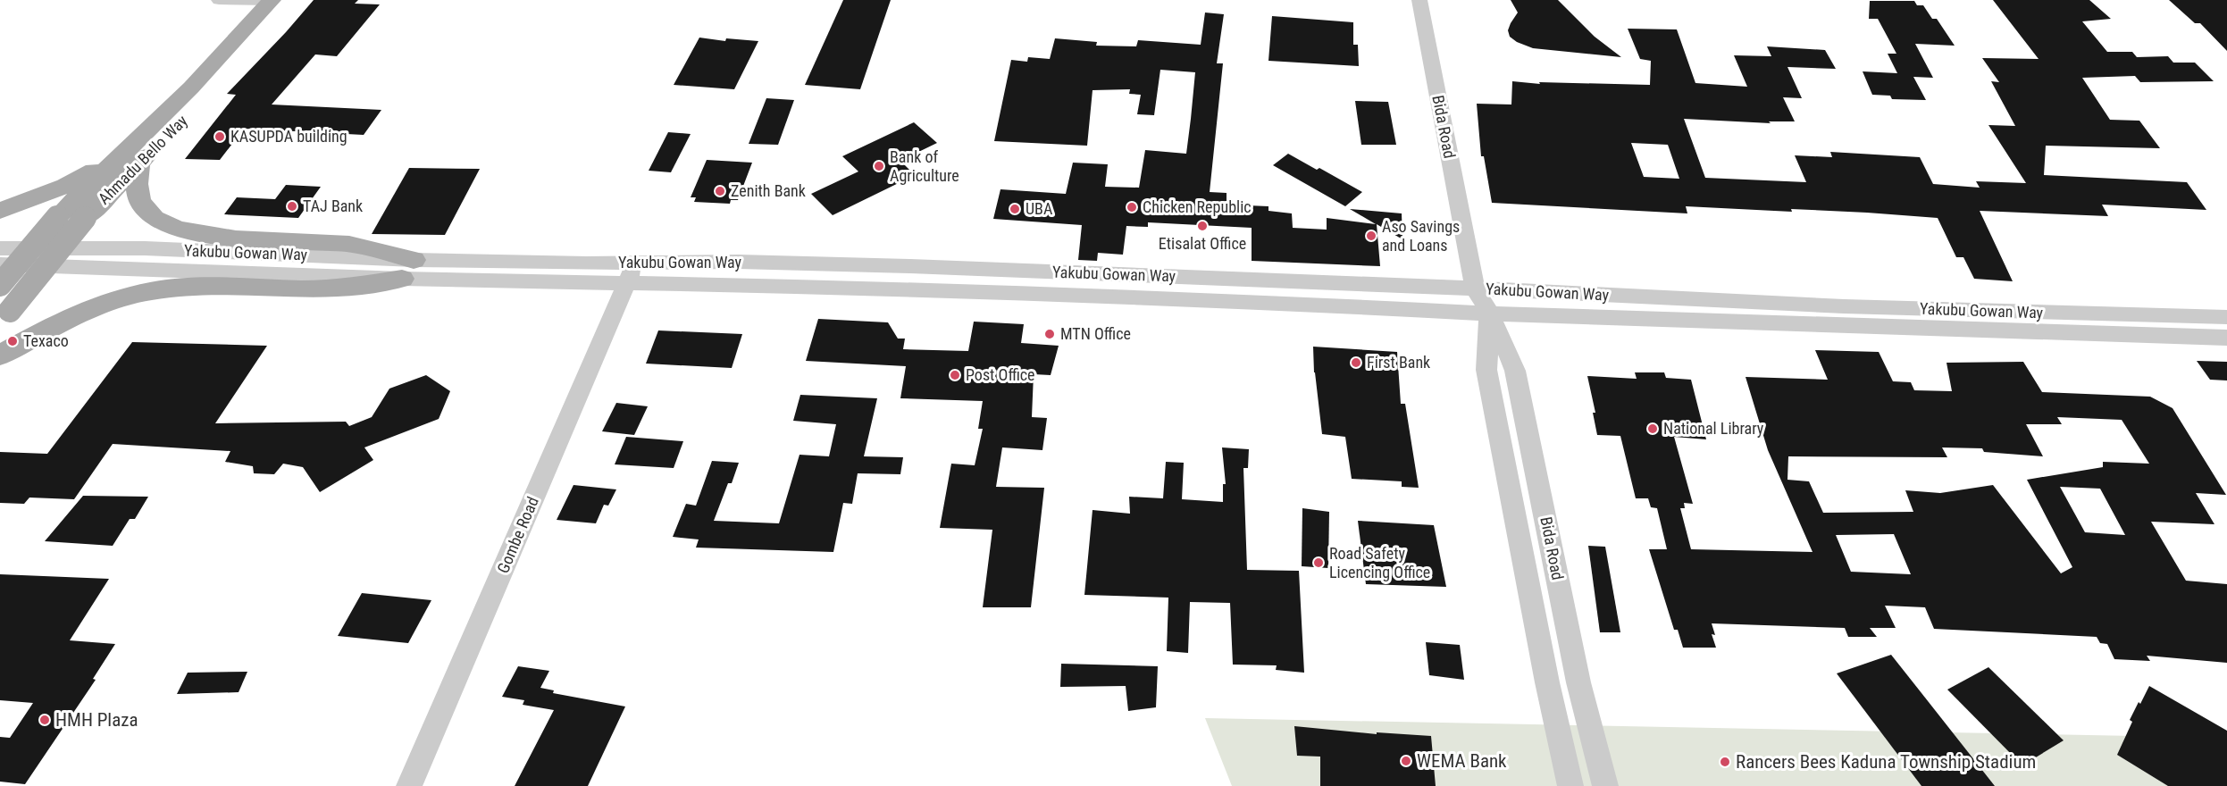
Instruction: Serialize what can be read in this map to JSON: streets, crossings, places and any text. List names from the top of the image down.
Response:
{
  "streets": {
    "main road": ["Ahmadu Bello Way"],
    "street": ["Bida Road", "Yakubu Gowan Way", "Gombe Road"]
  },
  "crossings": [
    ["Bida Road", "Yakubu Gowan Way"],
    ["Yakubu Gowan Way", "Gombe Road"]
  ],
  "places": [
    "KASUPDA building",
    "Bank of Agriculture",
    "Zenith Bank",
    "TAJ Bank",
    "Chicken Republic",
    "UBA",
    "Etisalat Office",
    "Aso Savings and Loans",
    "MTN Office",
    "Texaco",
    "First Bank",
    "Post Office",
    "National Library",
    "Road Safety Licencing Office",
    "HMH Plaza",
    "WEMA Bank",
    "Rancers Bees Kaduna Township Stadium"
  ]
}
